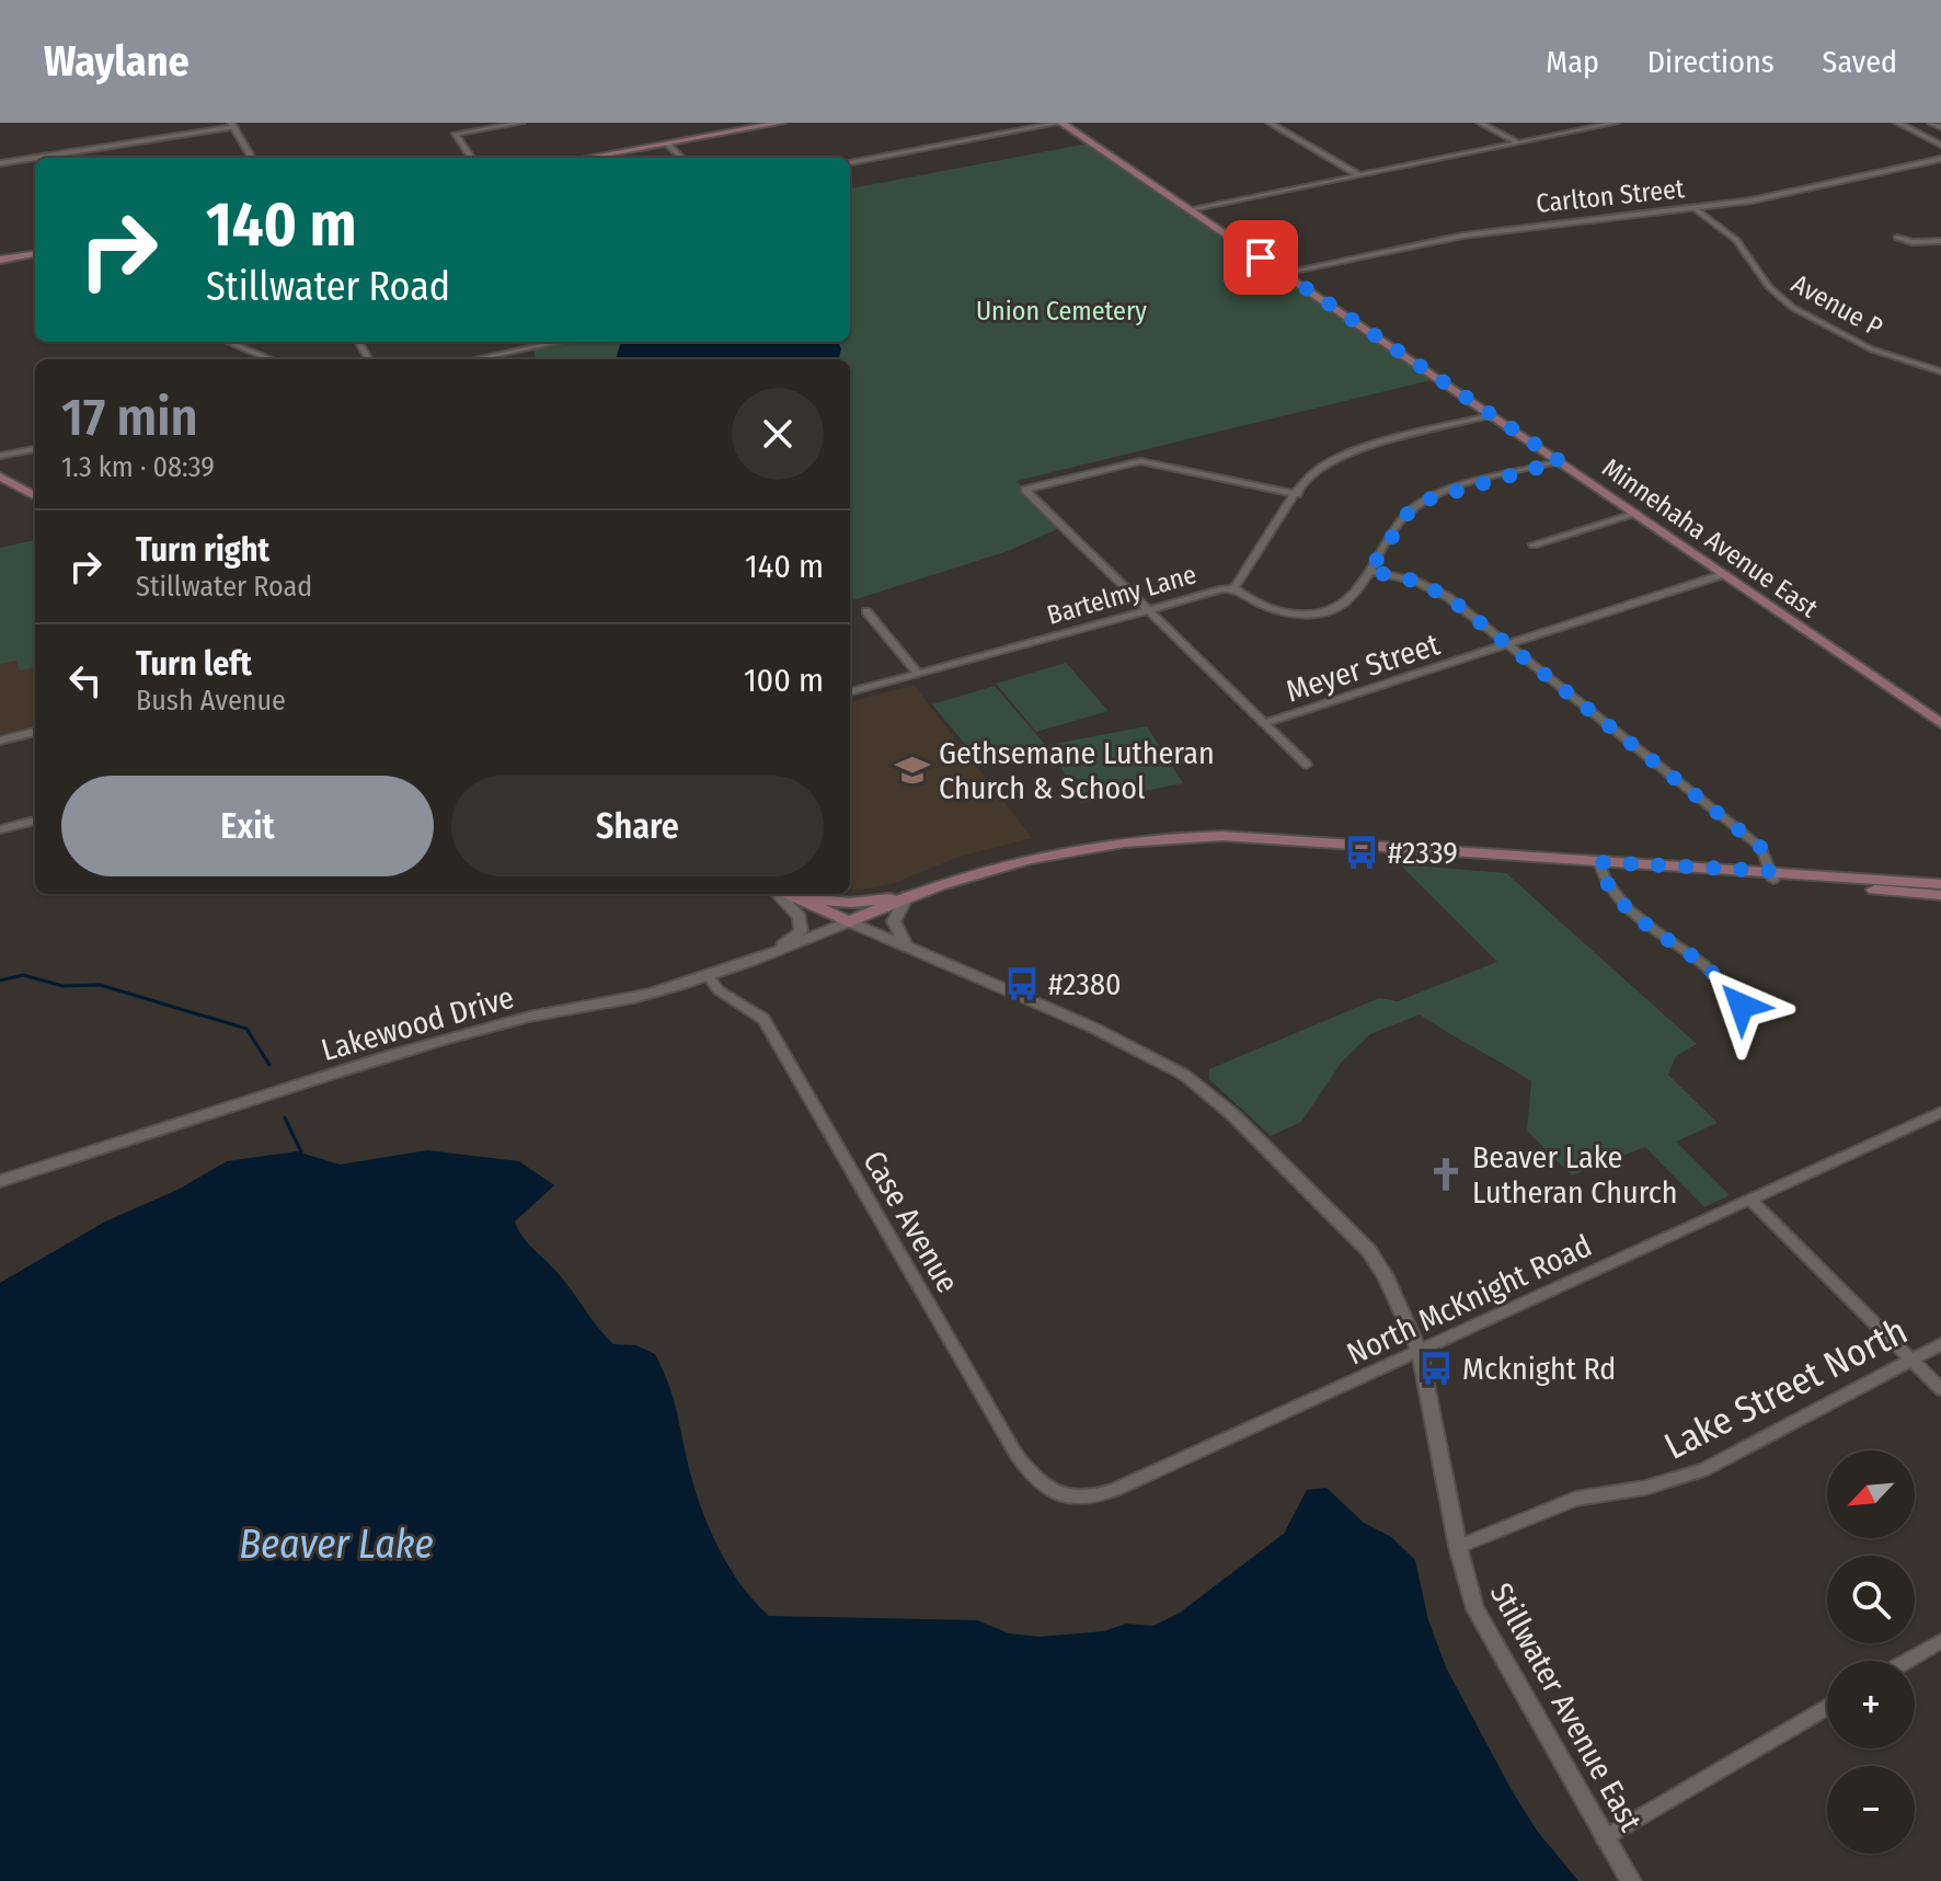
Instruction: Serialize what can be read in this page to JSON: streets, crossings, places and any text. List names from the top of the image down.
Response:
{
  "streets": {
    "main road": ["Minnehaha Avenue East"],
    "street": [
      "Carlton Street",
      "Avenue P",
      "Bartelmy Lane",
      "Meyer Street",
      "Lakewood Drive",
      "Case Avenue",
      "North McKnight Road",
      "Lake Street North",
      "Stillwater Avenue East"
    ]
  },
  "crossings": [
    ["Carlton Street", "Avenue P"],
    ["Carlton Street", "Minnehaha Avenue East"],
    ["Minnehaha Avenue East", "Bartelmy Lane"],
    ["Minnehaha Avenue East", "Meyer Street"],
    ["Lakewood Drive", "Case Avenue"],
    ["Lakewood Drive", "Stillwater Avenue East"],
    ["Case Avenue", "North McKnight Road"],
    ["North McKnight Road", "Stillwater Avenue East"],
    ["Lake Street North", "Stillwater Avenue East"]
  ],
  "water": ["Beaver Lake"],
  "parks": ["Union Cemetery"],
  "places": {
    "school or university": ["Gethsemane Lutheran Church & School"],
    "bus stop": ["#2339", "#2380", "Mcknight Rd"],
    "church": ["Beaver Lake Lutheran Church"]
  },
  "north": "bottom left",
  "page": {
    "header": "Waylane",
    "nav": ["Map", "Directions", "Saved"],
    "turn": ["140 m", "Stillwater Road"],
    "heading": ["17 min", "1.3 km · 08:39"],
    "list": [
      {
        "name": "Turn right",
        "note": "Stillwater Road",
        "value": "140 m"
      },
      {
        "name": "Turn left",
        "note": "Bush Avenue",
        "value": "100 m"
      }
    ],
    "buttons": ["Exit", "Share"],
    "map_buttons": ["+", "−"]
  }
}
